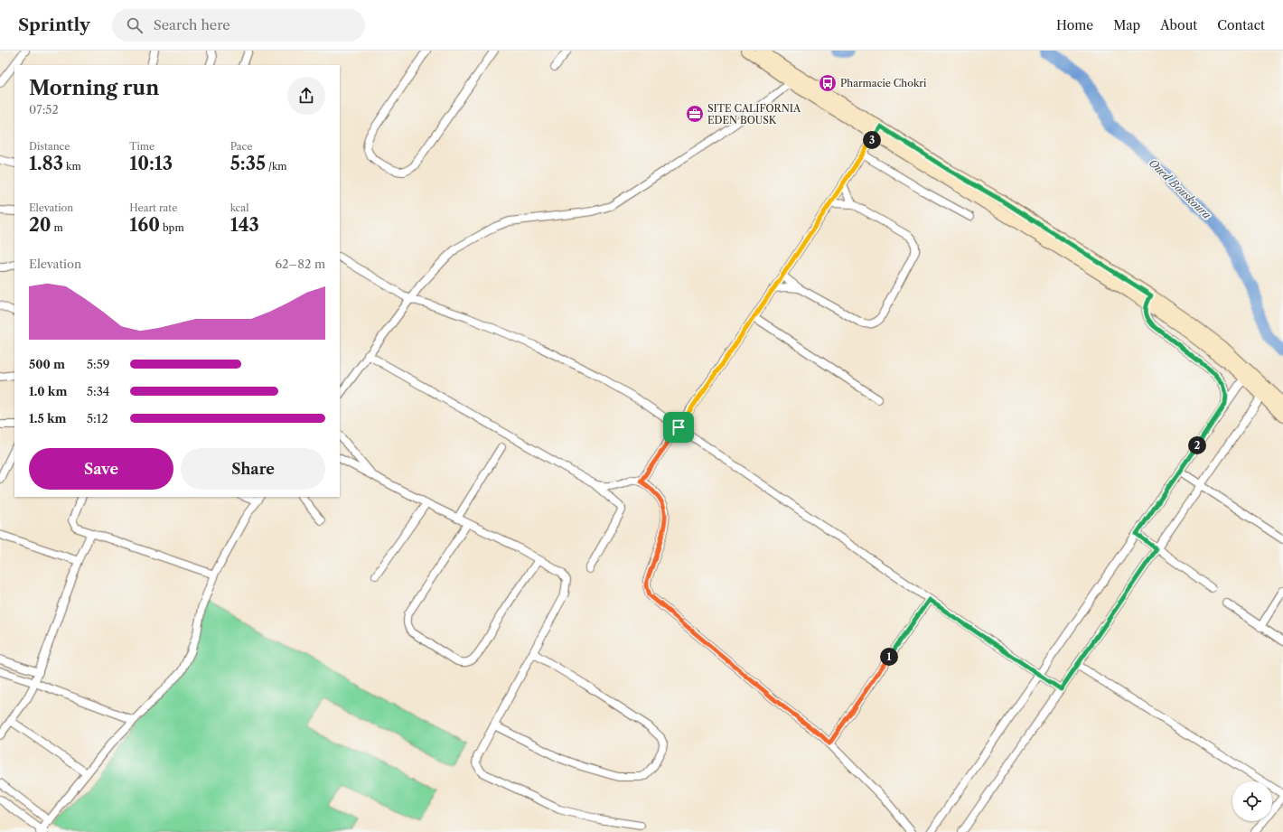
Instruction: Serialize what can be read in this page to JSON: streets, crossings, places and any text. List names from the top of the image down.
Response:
{
  "water": ["Oued Bouskoura"],
  "places": {
    "bus stop": ["Pharmacie Chokri"],
    "office": ["SITE CALIFORNIA EDEN BOUSK"]
  },
  "page": {
    "header": "Sprintly",
    "search": "Search here",
    "nav": [
      "Home",
      "Map",
      "About",
      "Contact"
    ],
    "heading": ["Morning run", "07:52"],
    "stats": [
      ["Distance", "1.83 km"],
      ["Time", "10:13"],
      ["Pace", "5:35 /km"],
      ["Elevation", "20 m"],
      ["Heart rate", "160 bpm"],
      ["kcal", "143"]
    ],
    "pins": ["3", "2", "1"],
    "chart": ["Elevation", "62–82 m"],
    "list": [
      {
        "name": "500 m",
        "note": "5:59"
      },
      {
        "name": "1.0 km",
        "note": "5:34"
      },
      {
        "name": "1.5 km",
        "note": "5:12"
      }
    ],
    "buttons": ["Save", "Share"]
  }
}
